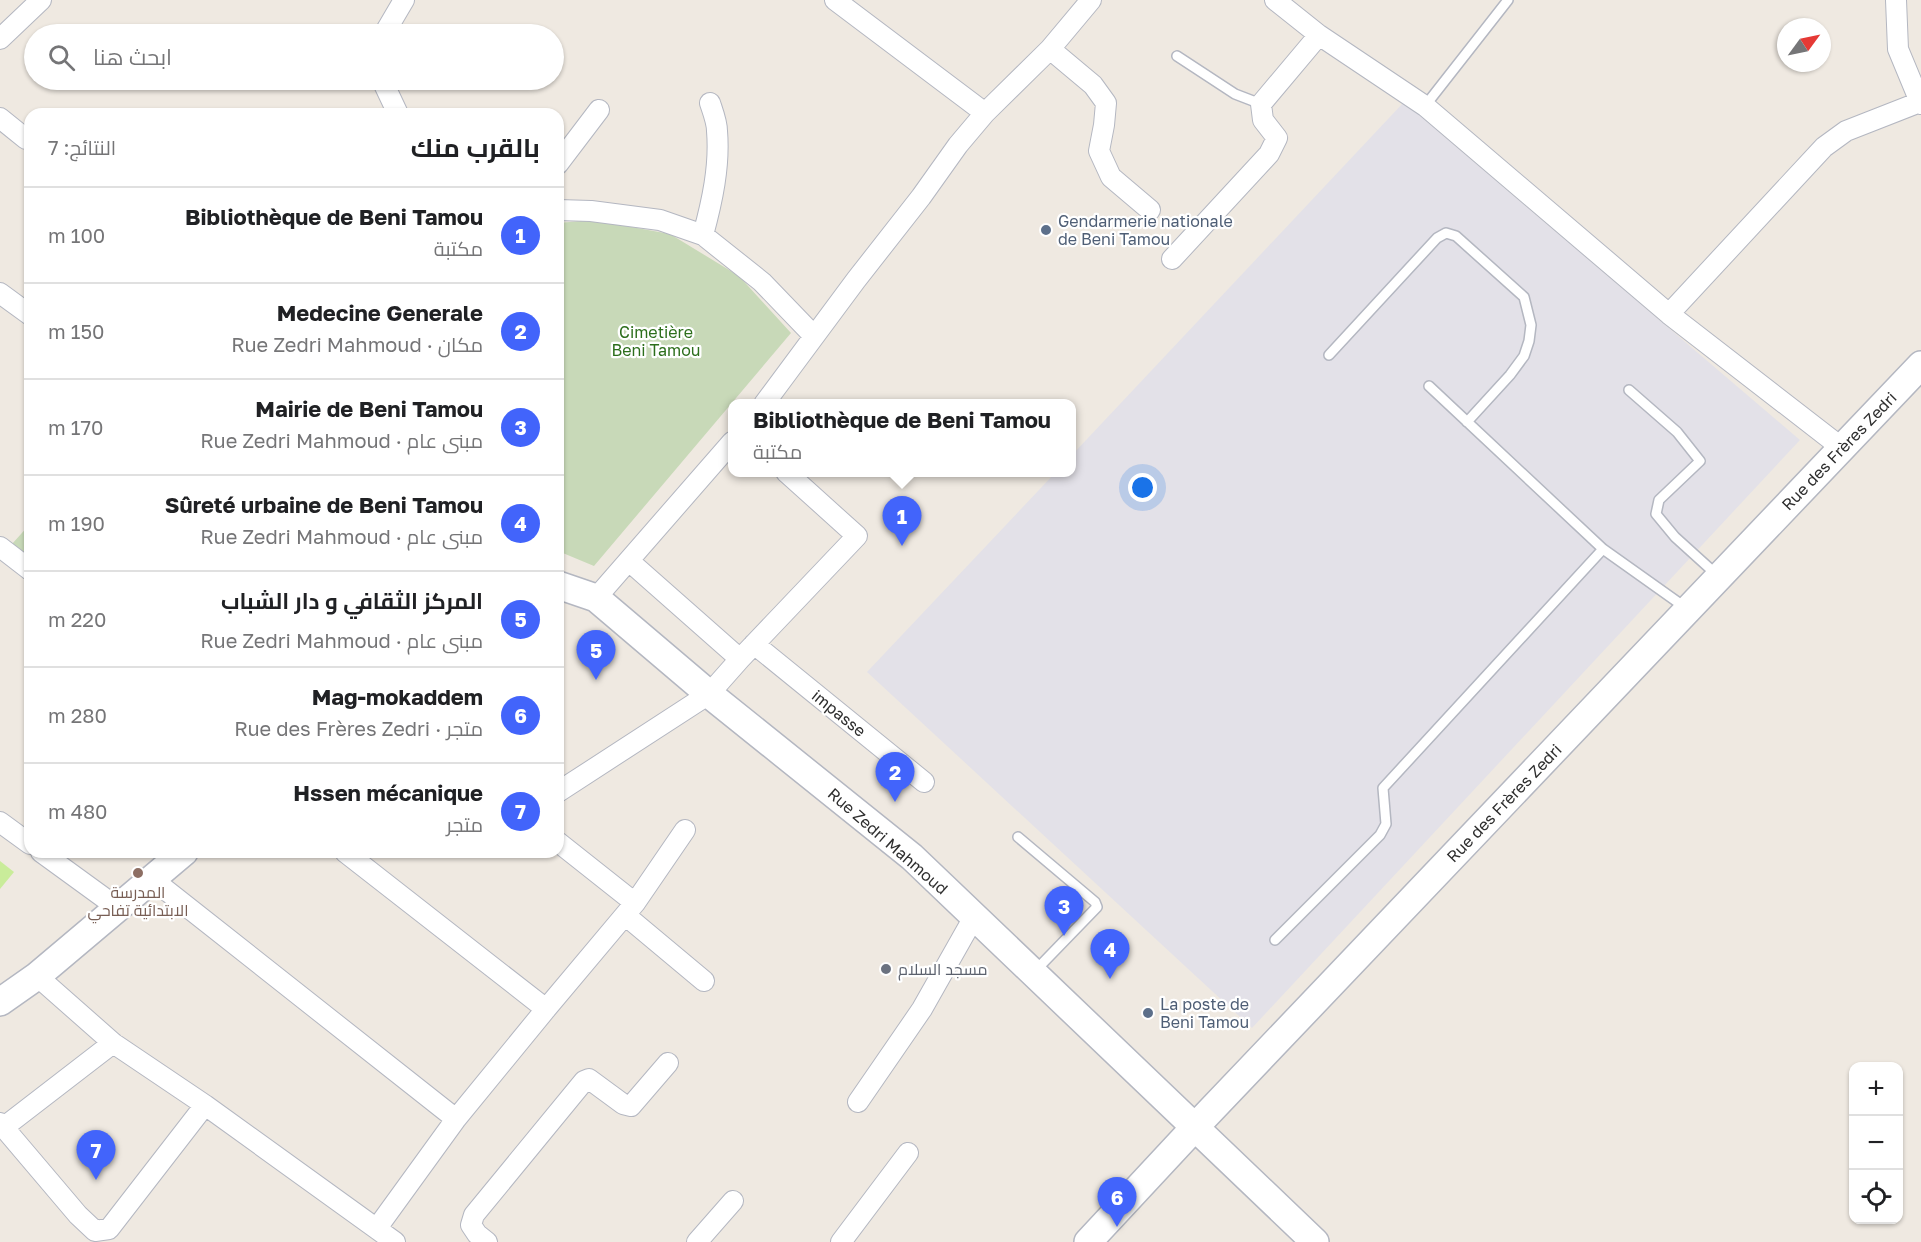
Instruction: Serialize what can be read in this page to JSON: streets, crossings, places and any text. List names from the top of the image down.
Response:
{
  "streets": {
    "street": ["Rue des Frères Zedri", "impasse", "Rue Zedri Mahmoud"]
  },
  "crossings": [
    ["Rue des Frères Zedri", "Rue Zedri Mahmoud"]
  ],
  "parks": ["Cimetière Beni Tamou"],
  "places": [
    "Gendarmerie nationale de Beni Tamou",
    "المدرسة الابتدائية تفاحي",
    "مسجد السلام",
    "La poste de Beni Tamou"
  ],
  "north": "top right",
  "page": {
    "search": "ابحث هنا",
    "heading": ["بالقرب منك", "النتائج: 7"],
    "list": [
      {
        "mark": "1",
        "name": "Bibliothèque de Beni Tamou",
        "note": "مكتبة",
        "value": "100 m"
      },
      {
        "mark": "2",
        "name": "Medecine Generale",
        "note": "مكان · Rue Zedri Mahmoud",
        "value": "150 m"
      },
      {
        "mark": "3",
        "name": "Mairie de Beni Tamou",
        "note": "مبنى عام · Rue Zedri Mahmoud",
        "value": "170 m"
      },
      {
        "mark": "4",
        "name": "Sûreté urbaine de Beni Tamou",
        "note": "مبنى عام · Rue Zedri Mahmoud",
        "value": "190 m"
      },
      {
        "mark": "5",
        "name": "المركز الثقافي و دار الشباب",
        "note": "مبنى عام · Rue Zedri Mahmoud",
        "value": "220 m"
      },
      {
        "mark": "6",
        "name": "Mag-mokaddem",
        "note": "متجر · Rue des Frères Zedri",
        "value": "280 m"
      },
      {
        "mark": "7",
        "name": "Hssen mécanique",
        "note": "متجر",
        "value": "480 m"
      }
    ],
    "popup": ["Bibliothèque de Beni Tamou", "مكتبة"],
    "pins": [
      "1",
      "5",
      "2",
      "3",
      "4",
      "7",
      "6"
    ],
    "map_buttons": ["+", "−"]
  }
}
